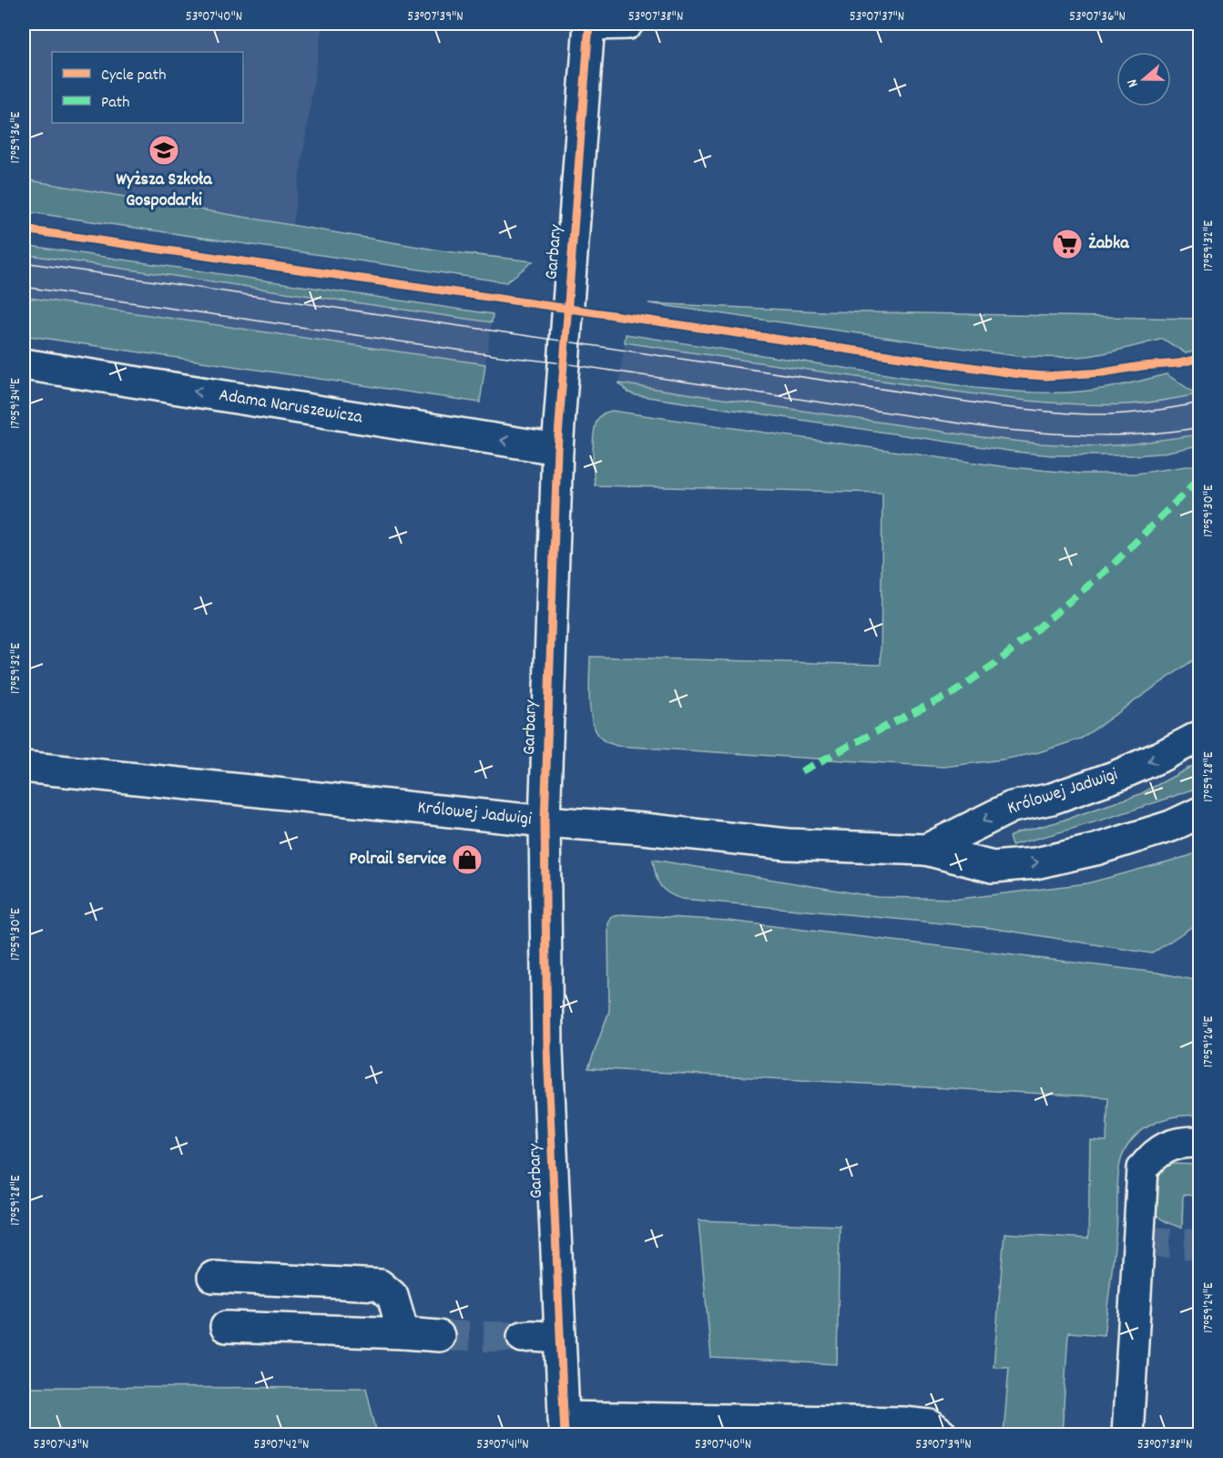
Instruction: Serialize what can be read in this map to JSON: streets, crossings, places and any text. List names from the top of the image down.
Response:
{
  "streets": {
    "street": ["Garbary", "Adama Naruszewicza", "Królowej Jadwigi"]
  },
  "crossings": [
    ["Garbary", "Adama Naruszewicza"],
    ["Garbary", "Królowej Jadwigi"]
  ],
  "one_way": ["Adama Naruszewicza"],
  "places": {
    "school or university": ["Wyższa Szkoła Gospodarki"],
    "supermarket": ["Żabka"],
    "shop": ["Polrail Service"]
  },
  "legend": ["Cycle path", "Path"],
  "north": "left",
  "coordinates": [
    "53°07'40\"N",
    "53°07'39\"N",
    "53°07'38\"N",
    "53°07'37\"N",
    "53°07'36\"N",
    "17°59'36\"E",
    "17°59'32\"E",
    "17°59'34\"E",
    "17°59'30\"E",
    "17°59'28\"E",
    "17°59'26\"E",
    "17°59'24\"E",
    "53°07'43\"N",
    "53°07'42\"N",
    "53°07'41\"N"
  ]
}
